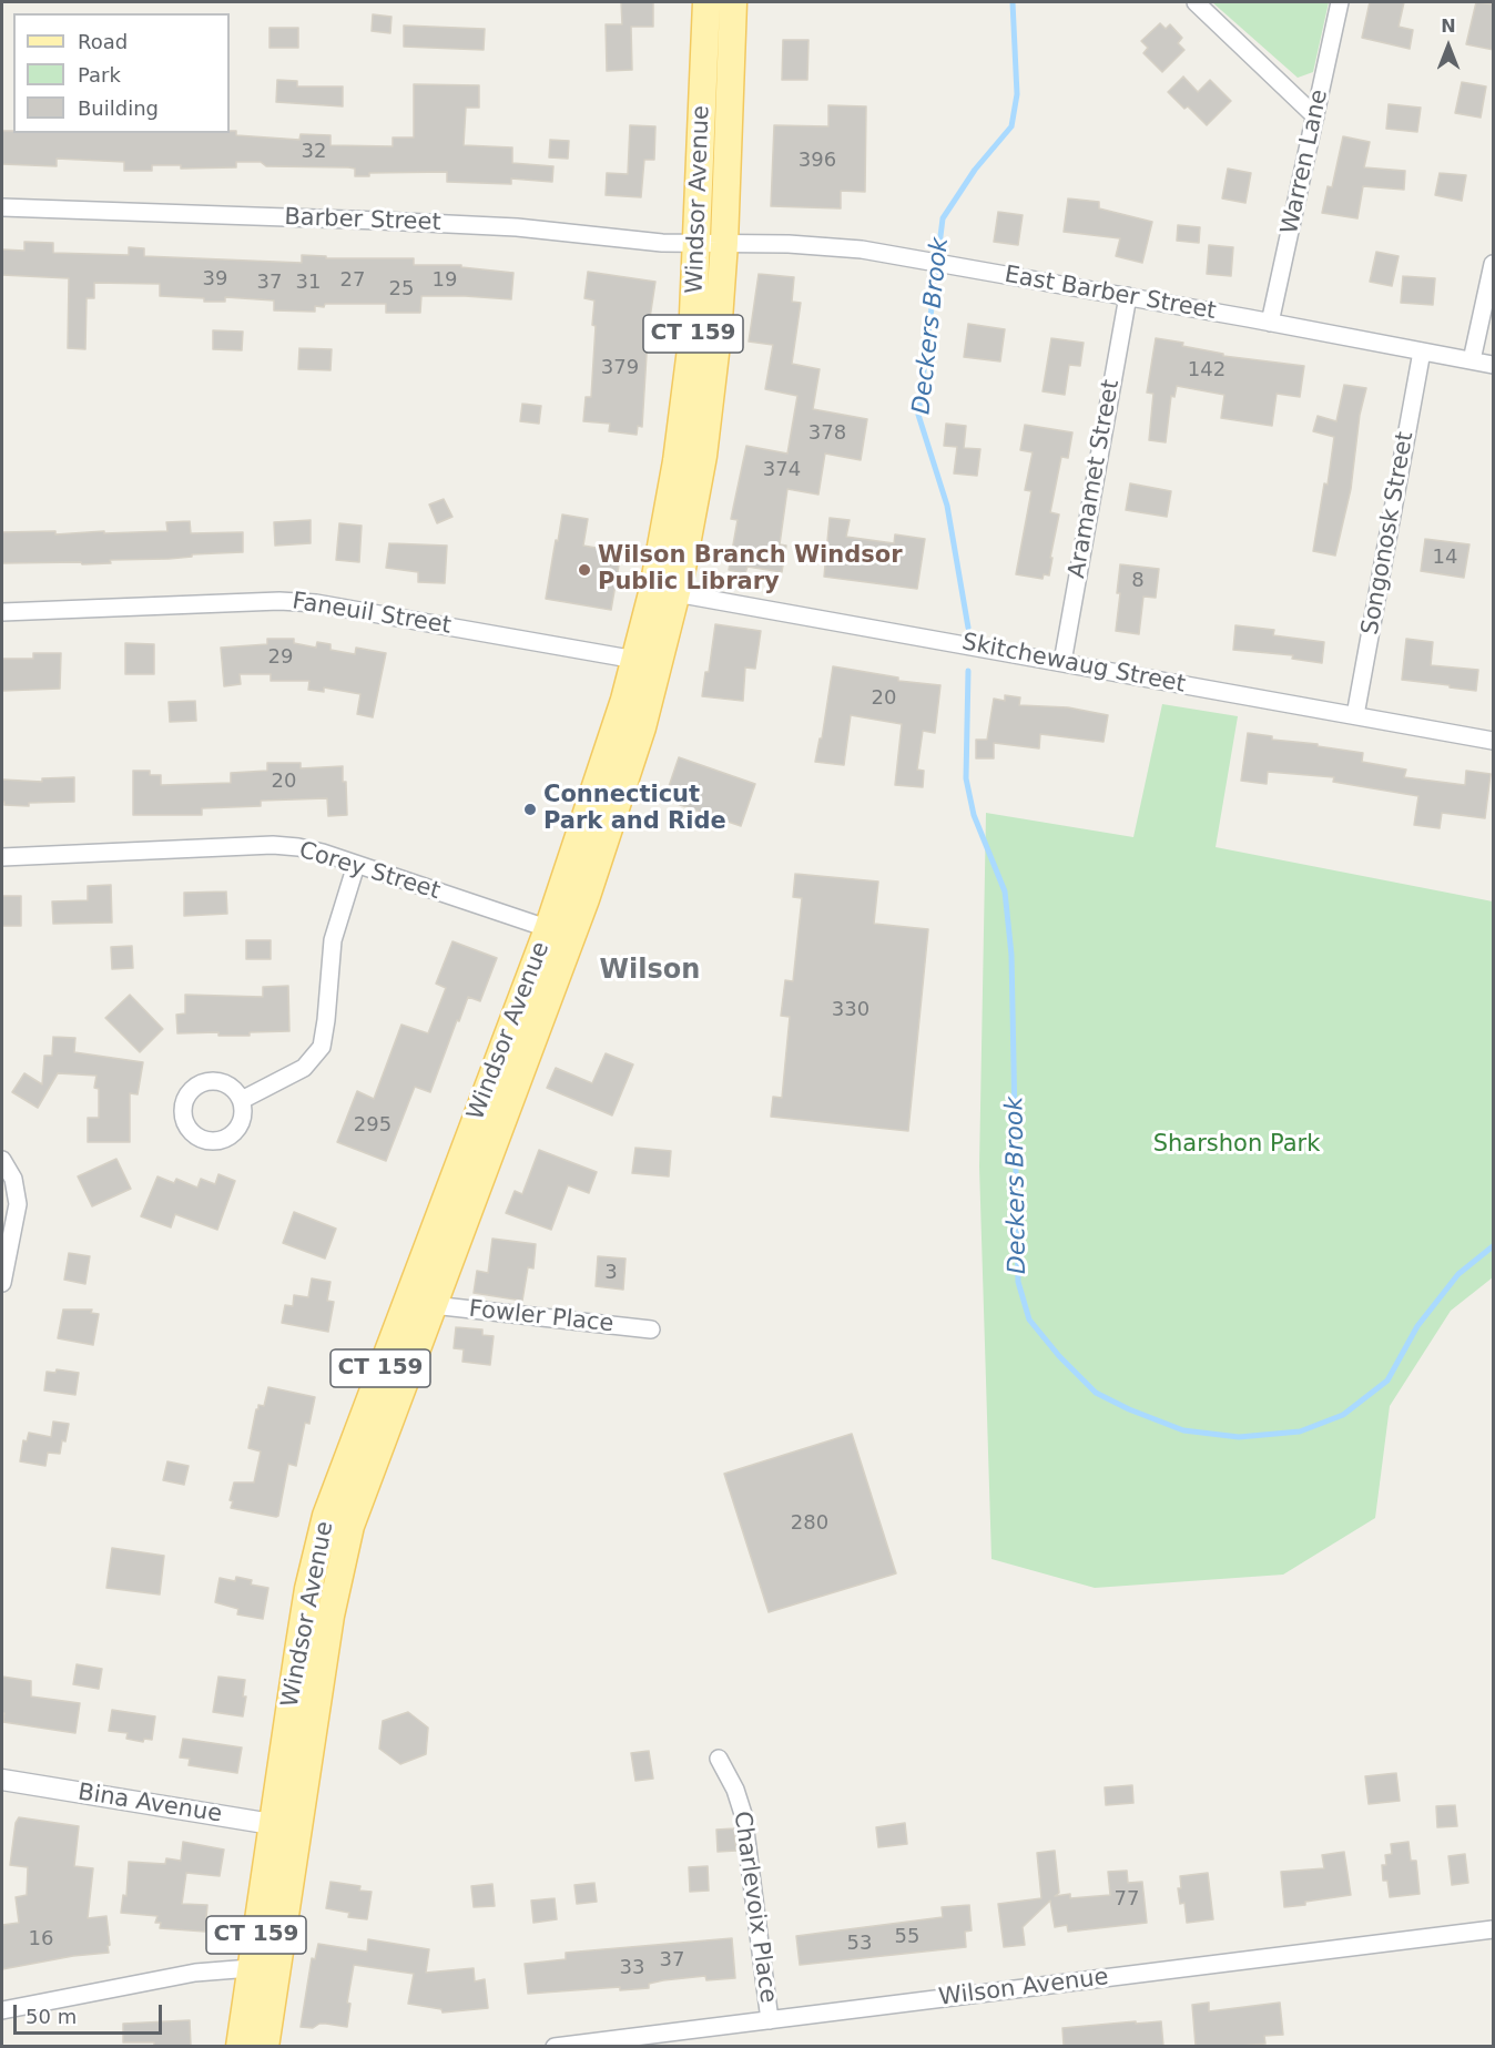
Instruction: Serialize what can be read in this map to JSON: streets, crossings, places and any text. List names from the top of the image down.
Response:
{
  "streets": {
    "main road": ["Windsor Avenue", "CT 159"],
    "street": [
      "Warren Lane",
      "Barber Street",
      "East Barber Street",
      "Aramamet Street",
      "Songonosk Street",
      "Faneuil Street",
      "Skitchewaug Street",
      "Corey Street",
      "Fowler Place",
      "Bina Avenue",
      "Charlevoix Place",
      "Wilson Avenue"
    ]
  },
  "crossings": [
    ["Warren Lane", "East Barber Street"],
    ["Windsor Avenue", "Barber Street"],
    ["Windsor Avenue", "East Barber Street"],
    ["Windsor Avenue", "Faneuil Street"],
    ["Windsor Avenue", "Skitchewaug Street"],
    ["Windsor Avenue", "Corey Street"],
    ["Windsor Avenue", "Fowler Place"],
    ["Windsor Avenue", "Bina Avenue"],
    ["Barber Street", "East Barber Street"],
    ["East Barber Street", "Aramamet Street"],
    ["East Barber Street", "Songonosk Street"],
    ["Aramamet Street", "Skitchewaug Street"],
    ["Songonosk Street", "Skitchewaug Street"],
    ["Charlevoix Place", "Wilson Avenue"]
  ],
  "districts": ["Wilson"],
  "water": ["Deckers Brook"],
  "parks": ["Sharshon Park"],
  "places": ["Wilson Branch Windsor Public Library", "Connecticut Park and Ride"],
  "house_numbers": [
    "32",
    "396",
    "39",
    "27",
    "19",
    "37",
    "31",
    "25",
    "379",
    "142",
    "378",
    "374",
    "14",
    "8",
    "29",
    "20",
    "20",
    "330",
    "295",
    "3",
    "280",
    "77",
    "55",
    "16",
    "53",
    "37",
    "33"
  ],
  "legend": ["Road", "Park", "Building"],
  "scale_bar": "50 m",
  "north": "top"
}
